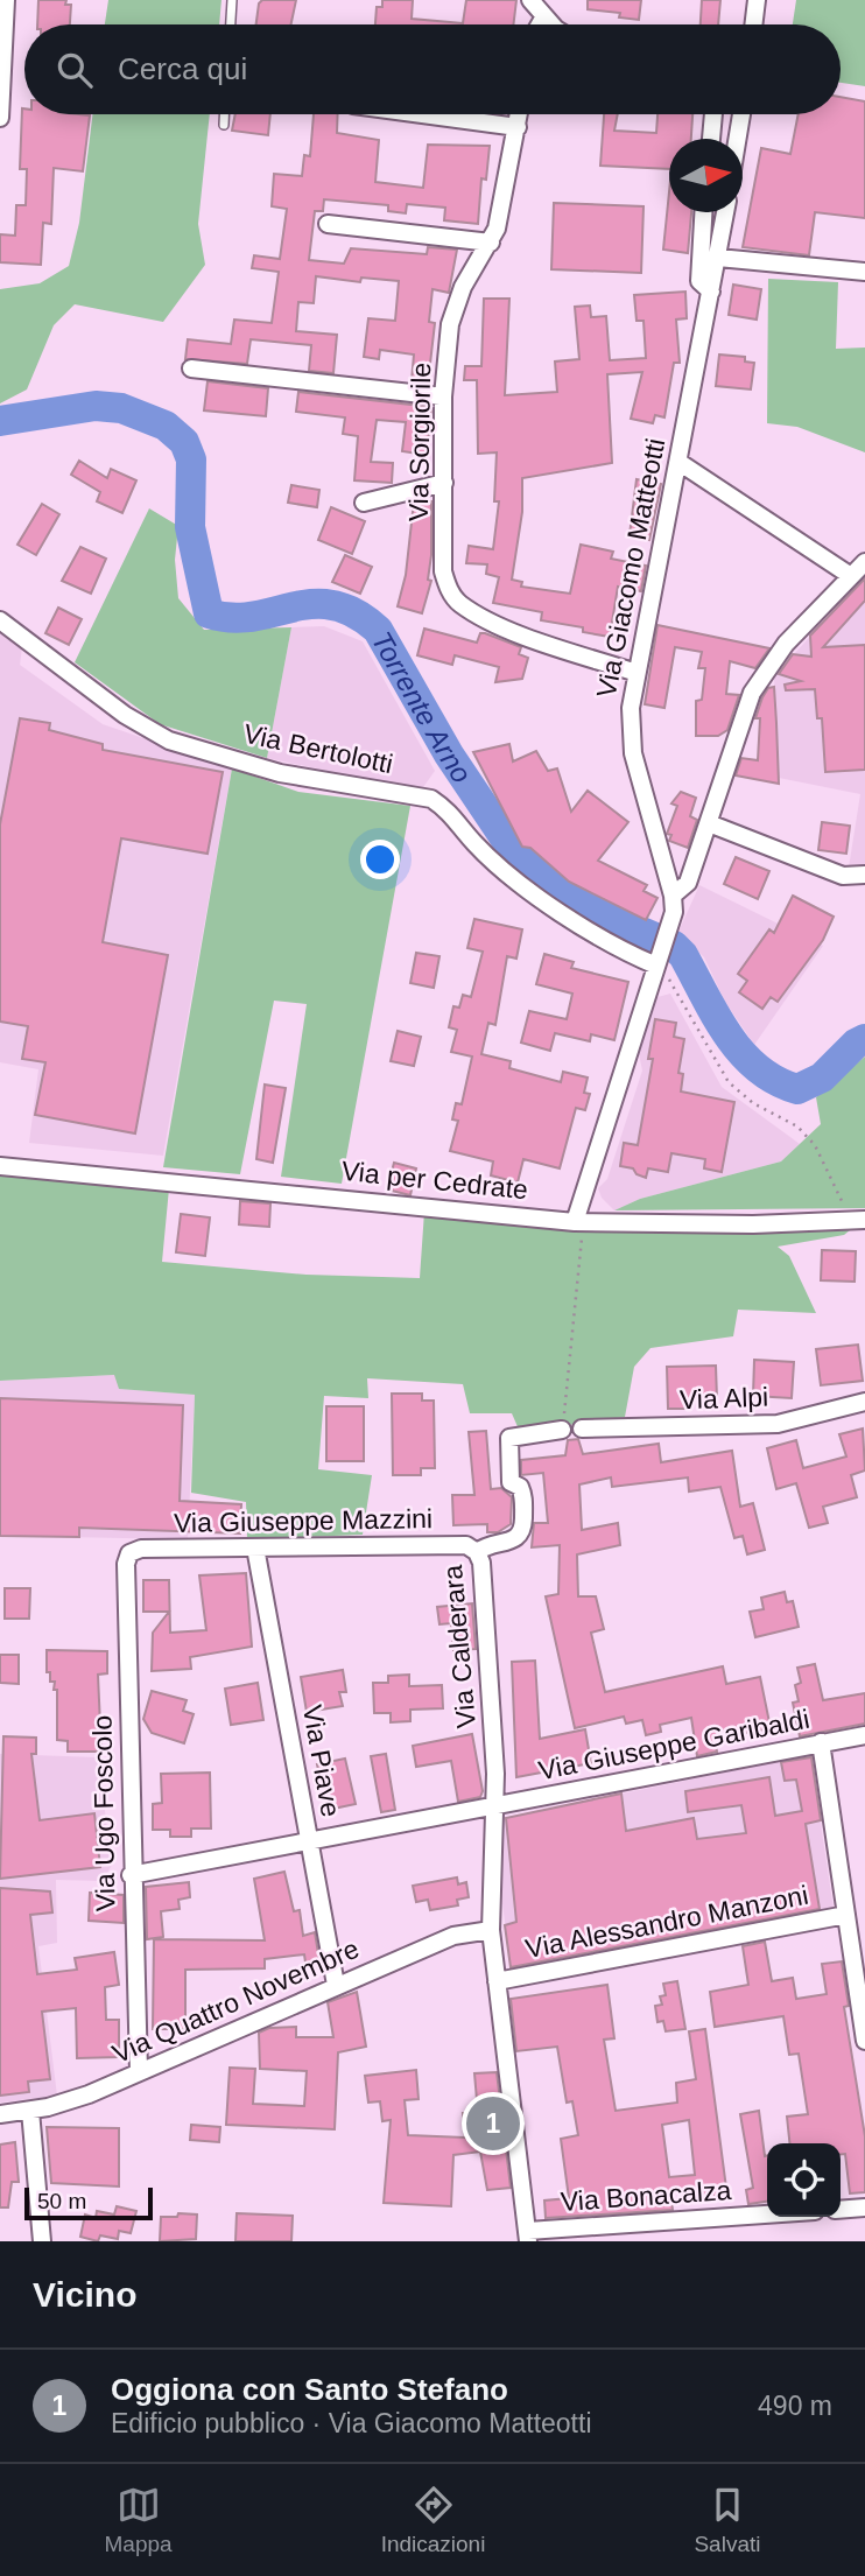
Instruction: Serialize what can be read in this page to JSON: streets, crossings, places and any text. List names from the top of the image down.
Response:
{
  "streets": {
    "street": [
      "Via Sorgiorile",
      "Via Giacomo Matteotti",
      "Via Bertolotti",
      "Via per Cedrate",
      "Via Alpi",
      "Via Giuseppe Mazzini",
      "Via Calderara",
      "Via Giuseppe Garibaldi",
      "Via Piave",
      "Via Ugo Foscolo",
      "Via Alessandro Manzoni",
      "Via Quattro Novembre",
      "Via Bonacalza"
    ]
  },
  "crossings": [
    ["Via Sorgiorile", "Via Giacomo Matteotti"],
    ["Via Giacomo Matteotti", "Via Bertolotti"],
    ["Via Giacomo Matteotti", "Via per Cedrate"],
    ["Via Giuseppe Mazzini", "Via Calderara"],
    ["Via Giuseppe Mazzini", "Via Piave"],
    ["Via Giuseppe Mazzini", "Via Ugo Foscolo"],
    ["Via Calderara", "Via Giuseppe Garibaldi"],
    ["Via Giuseppe Garibaldi", "Via Piave"],
    ["Via Giuseppe Garibaldi", "Via Ugo Foscolo"],
    ["Via Piave", "Via Quattro Novembre"],
    ["Via Ugo Foscolo", "Via Quattro Novembre"]
  ],
  "water": ["Torrente Arno"],
  "scale_bar": "50 m",
  "north": "right",
  "page": {
    "search": "Cerca qui",
    "pins": "1",
    "scale": "50 m",
    "heading": "Vicino",
    "list": [
      {
        "mark": "1",
        "name": "Oggiona con Santo Stefano",
        "note": "Edificio pubblico · Via Giacomo Matteotti",
        "value": "490 m"
      }
    ],
    "nav": ["Mappa", "Indicazioni", "Salvati"]
  }
}
